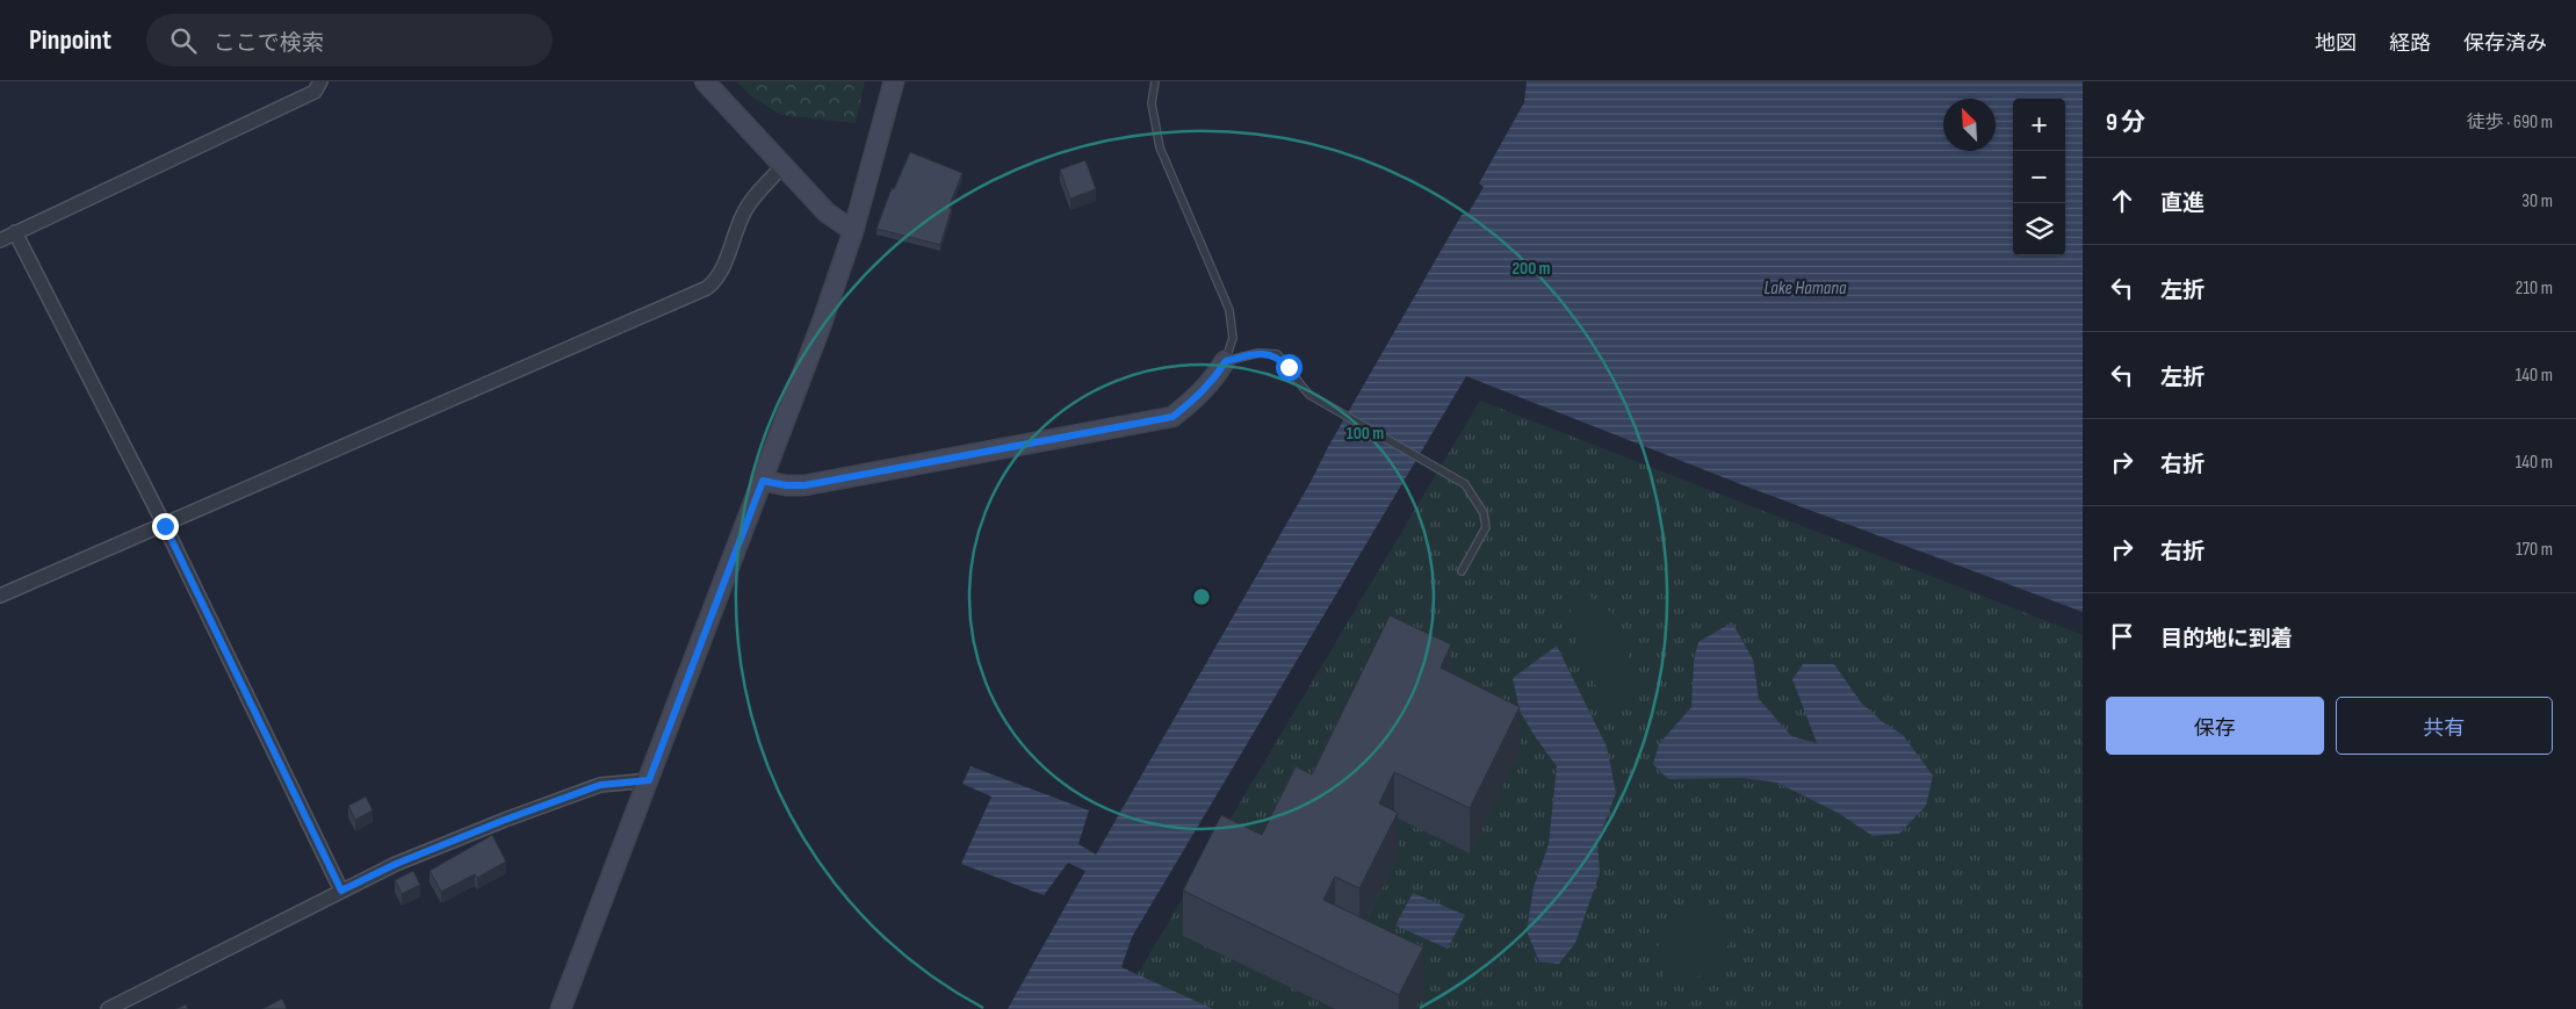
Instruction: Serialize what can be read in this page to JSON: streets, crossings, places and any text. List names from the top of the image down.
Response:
{
  "water": ["Lake Hamana"],
  "north": "top left",
  "page": {
    "header": "Pinpoint",
    "search": "ここで検索",
    "nav": ["地図", "経路", "保存済み"],
    "heading": ["9 分", "徒歩 · 690 m"],
    "map_buttons": ["+", "−"],
    "list": [
      ["直進", "30 m"],
      ["左折", "210 m"],
      ["左折", "140 m"],
      ["右折", "140 m"],
      ["右折", "170 m"],
      "目的地に到着"
    ],
    "buttons": ["保存", "共有"]
  },
  "rings": ["200 m", "100 m"]
}
